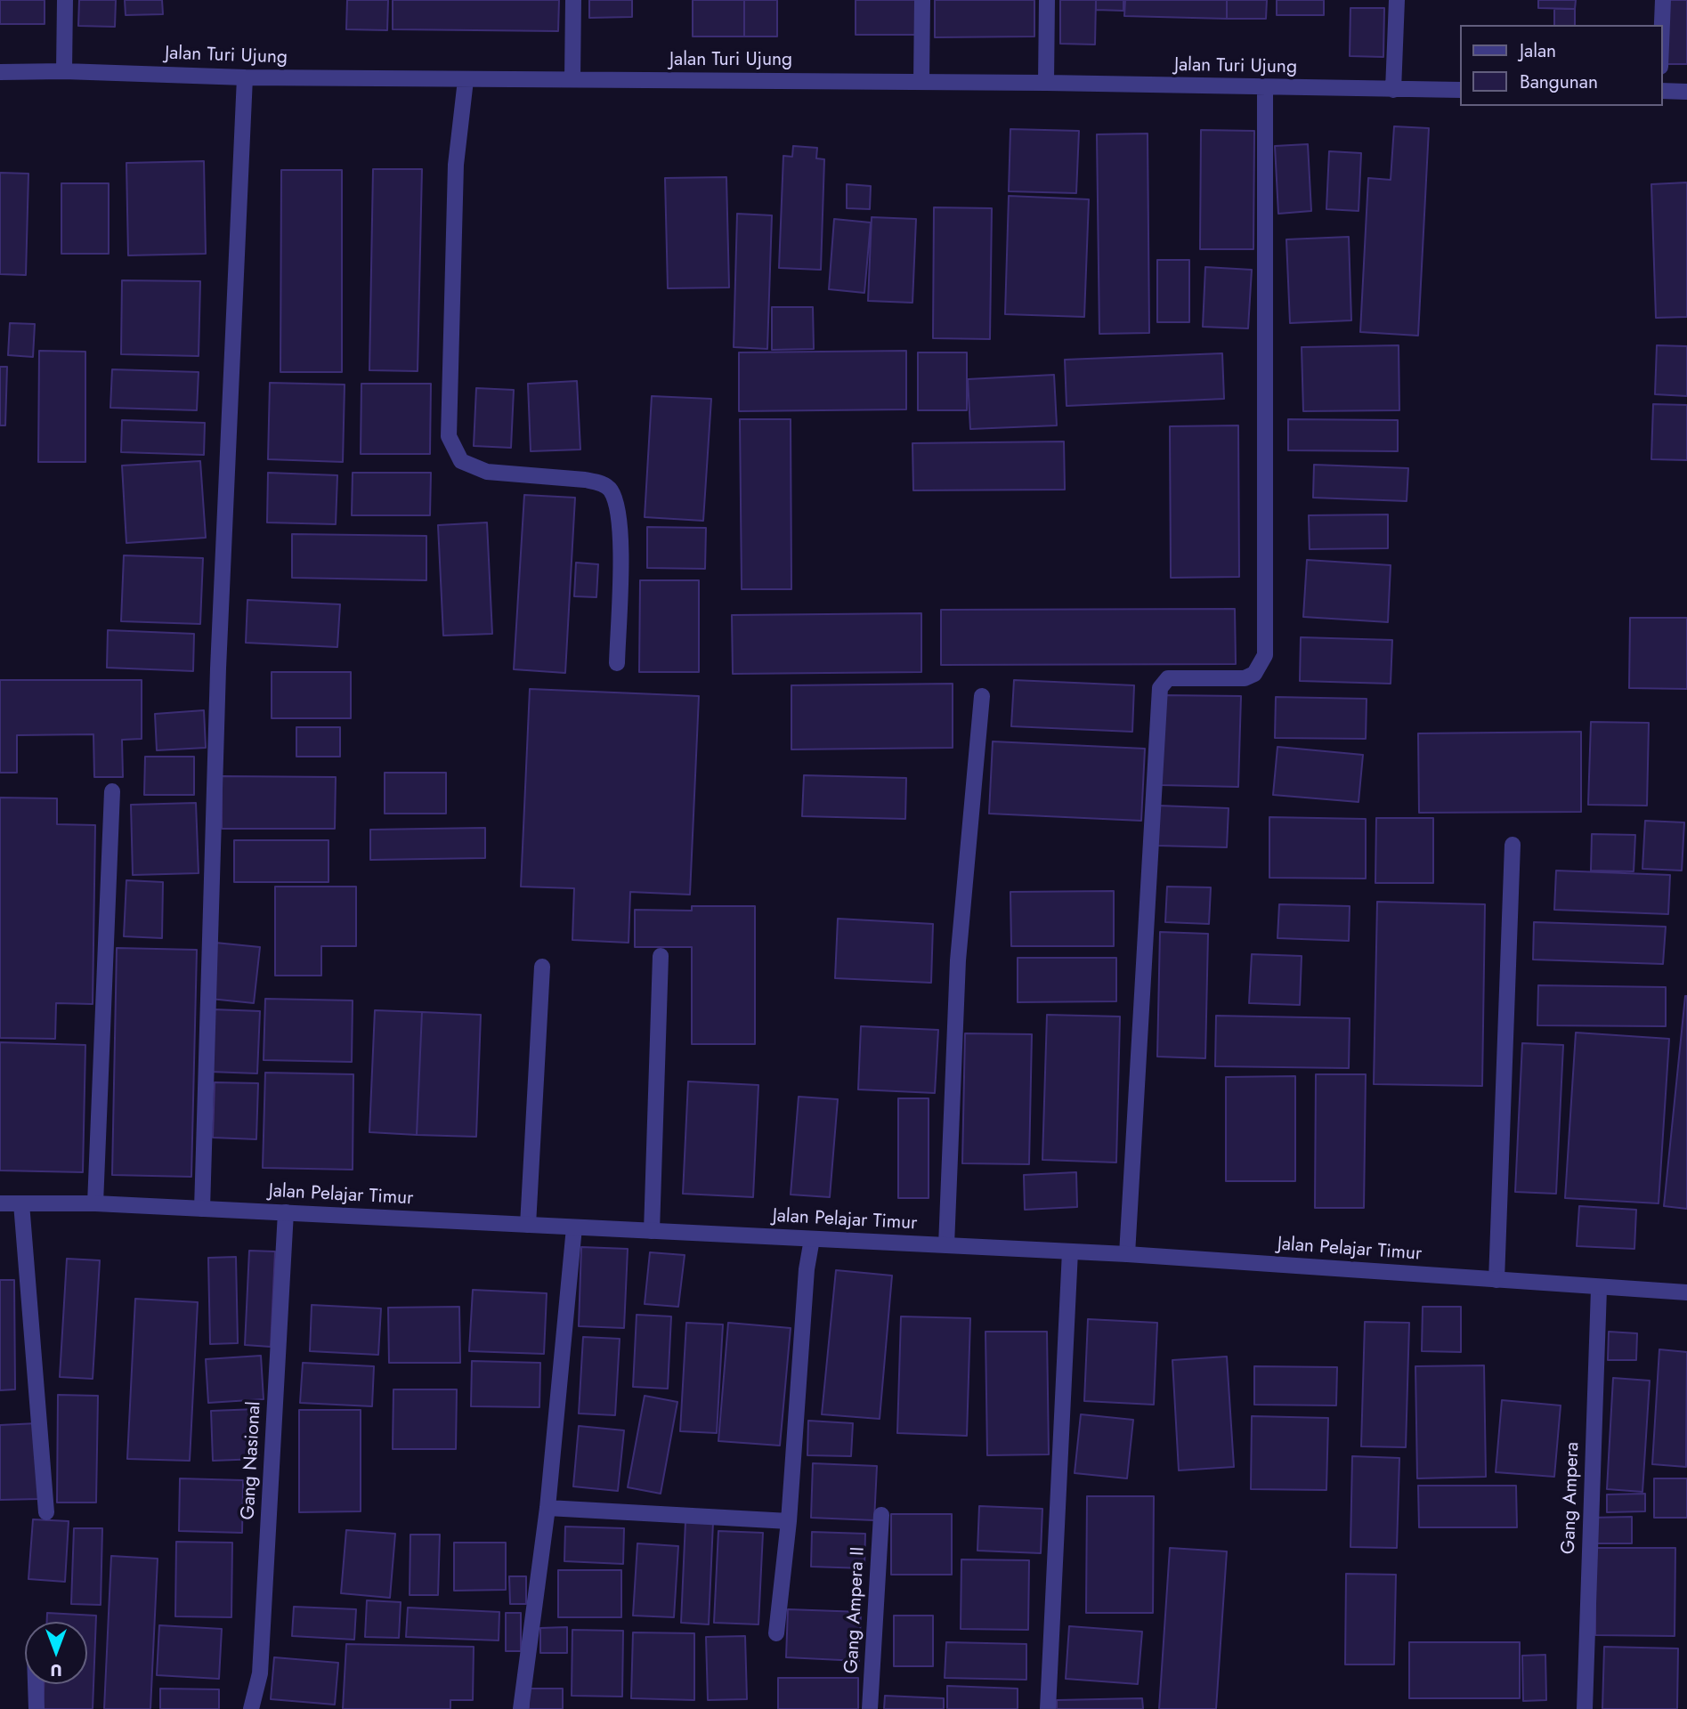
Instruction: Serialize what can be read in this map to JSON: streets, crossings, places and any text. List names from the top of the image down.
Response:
{
  "streets": {
    "street": [
      "Jalan Turi Ujung",
      "Jalan Pelajar Timur",
      "Gang Nasional",
      "Gang Ampera",
      "Gang Ampera II"
    ]
  },
  "crossings": [
    ["Jalan Pelajar Timur", "Gang Nasional"],
    ["Jalan Pelajar Timur", "Gang Ampera"]
  ],
  "legend": ["Jalan", "Bangunan"],
  "north": "bottom"
}
